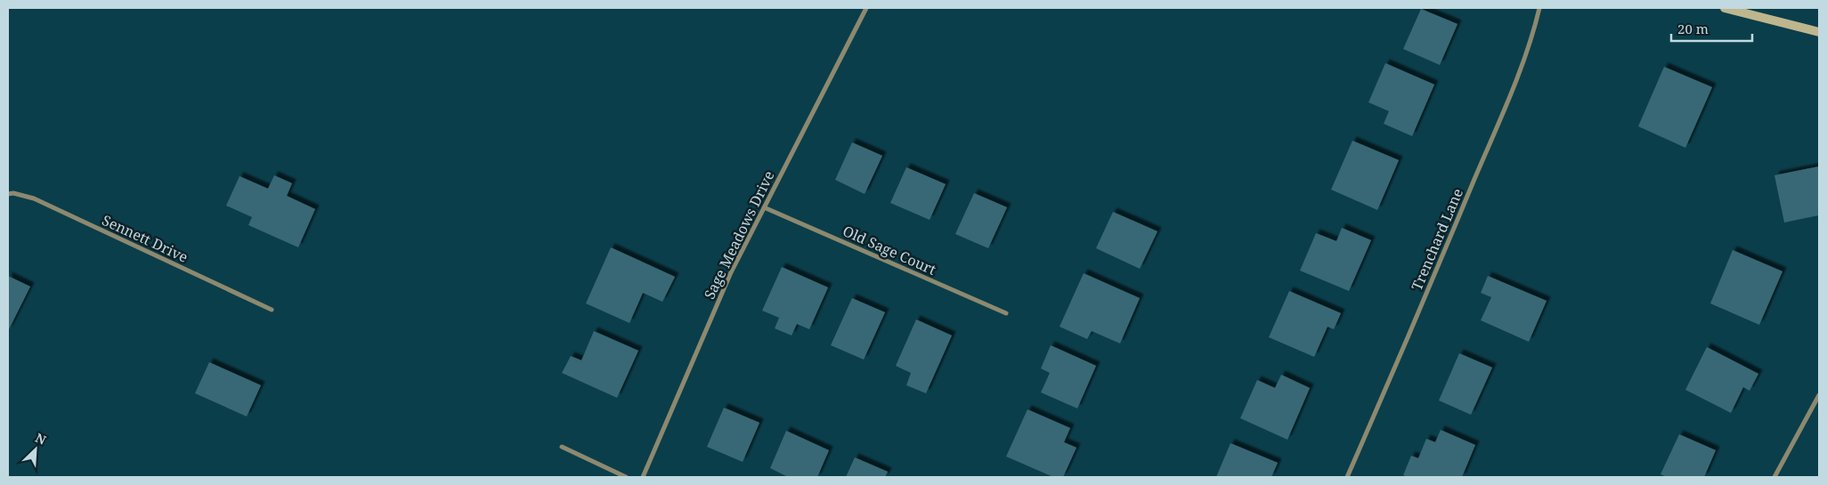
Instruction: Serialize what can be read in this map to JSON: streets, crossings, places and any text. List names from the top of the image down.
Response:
{
  "streets": {
    "street": [
      "Sage Meadows Drive",
      "Sennett Drive",
      "Trenchard Lane",
      "Old Sage Court"
    ]
  },
  "crossings": [
    ["Sage Meadows Drive", "Old Sage Court"]
  ],
  "scale_bar": "20 m",
  "north": "top right"
}
